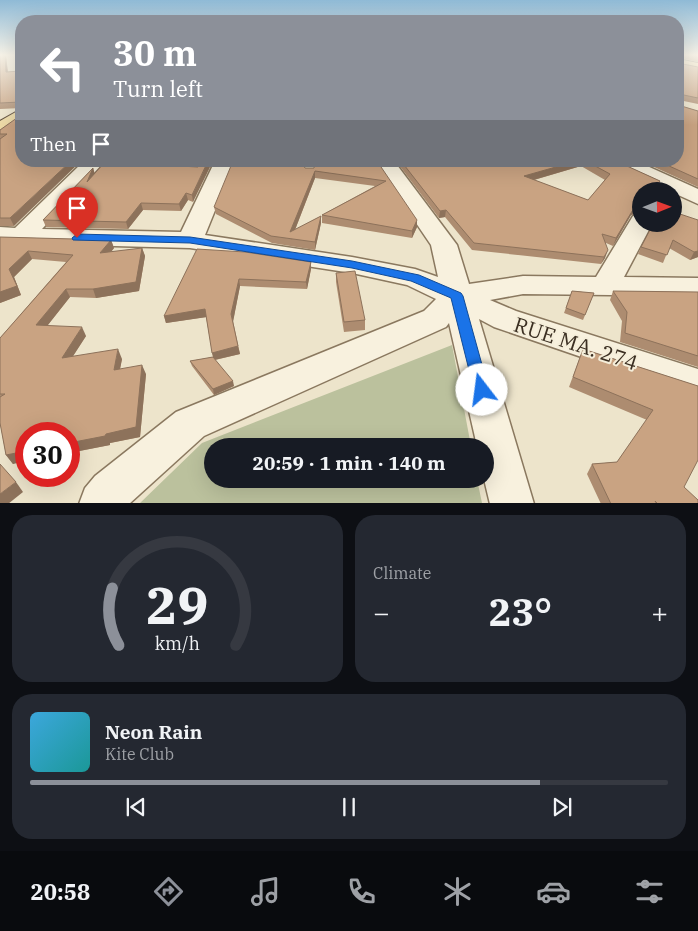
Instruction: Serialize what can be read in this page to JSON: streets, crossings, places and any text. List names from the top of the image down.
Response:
{
  "streets": {
    "street": ["RUE MA. 274"]
  },
  "north": "right",
  "page": {
    "turn": ["30 m", "Turn left"],
    "then": "Then",
    "limit": "30",
    "trip": "20:59 · 1 min · 140 m",
    "tile": "Climate",
    "heat": ["−", "23°", "+"],
    "song": ["Neon Rain", "Kite Club"],
    "tabs": "20:58",
    "gauge": ["29", "km/h"]
  }
}
